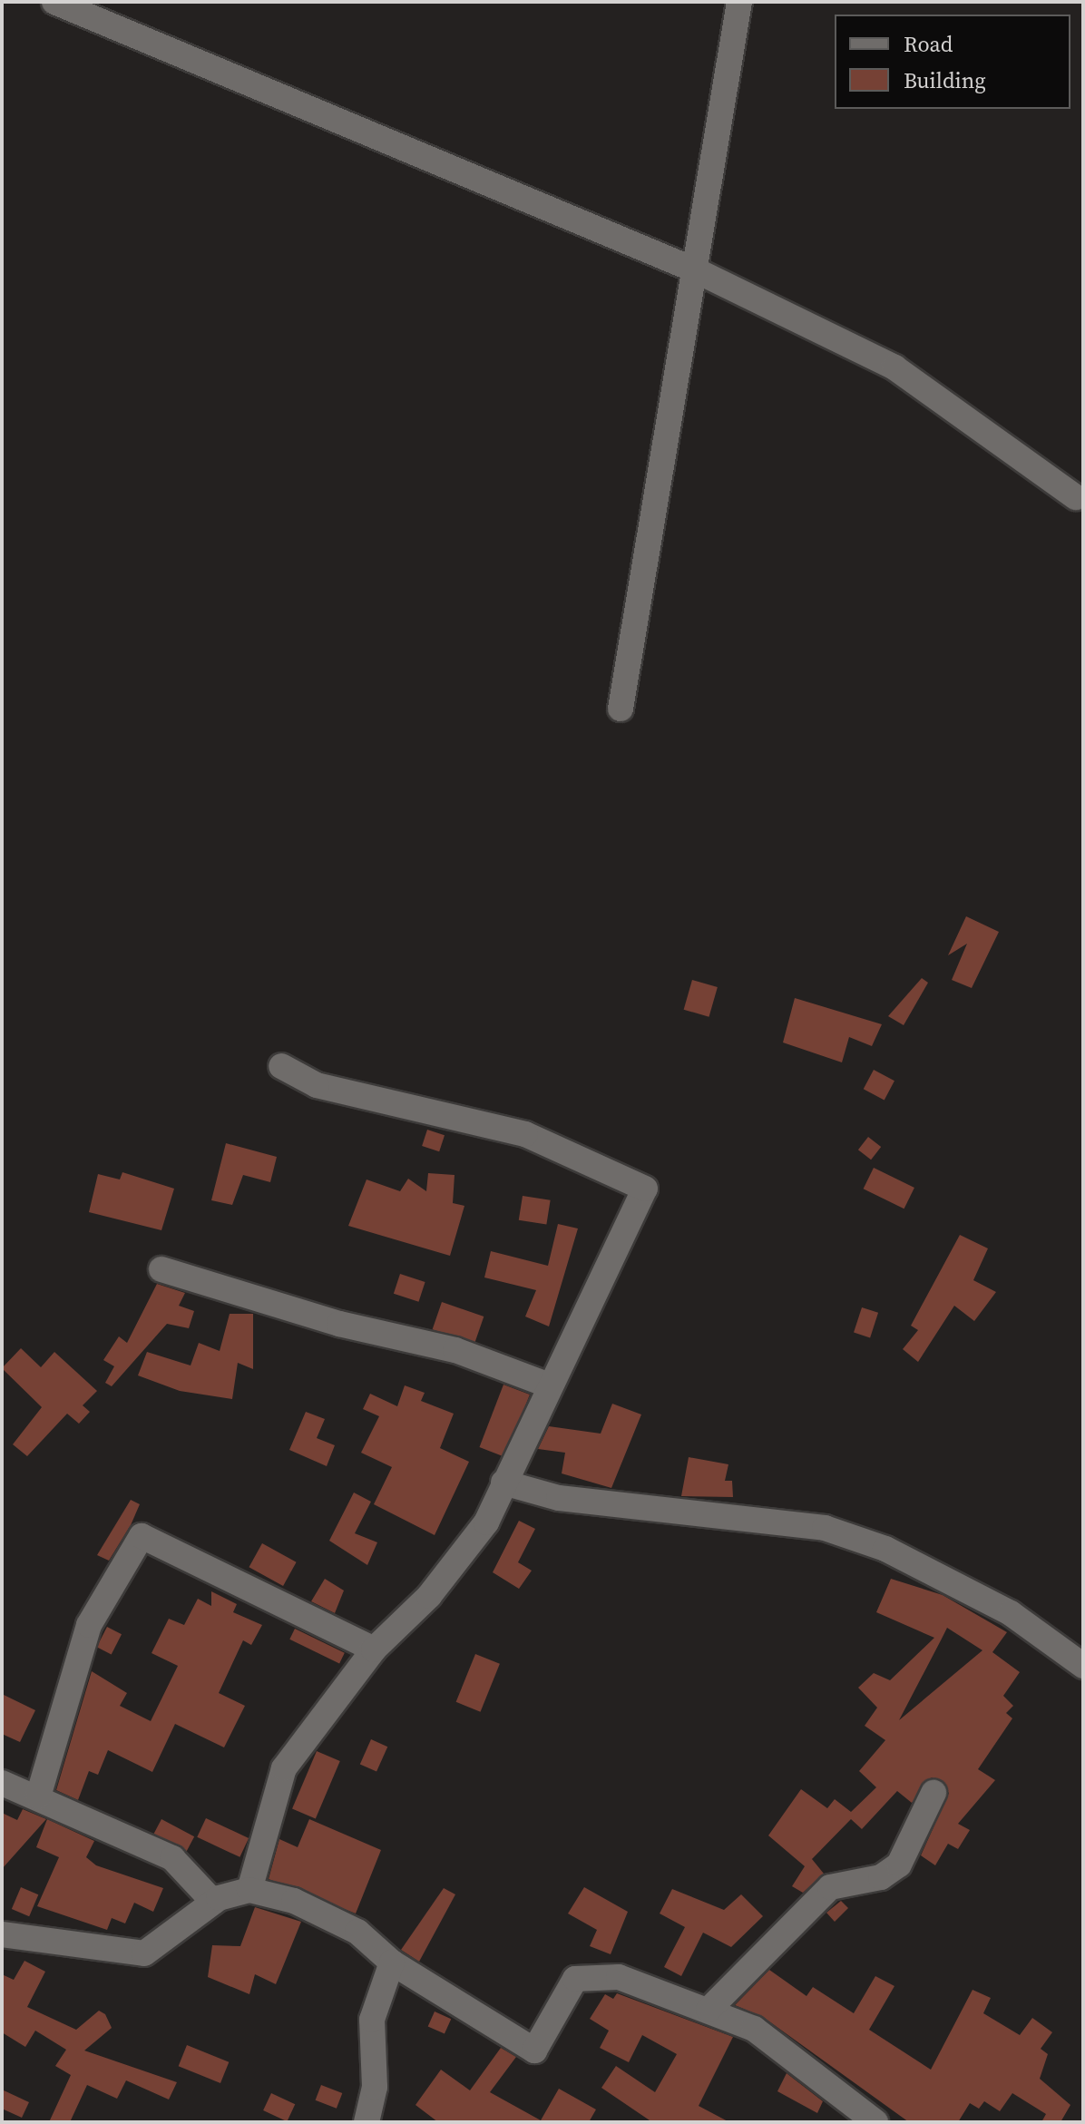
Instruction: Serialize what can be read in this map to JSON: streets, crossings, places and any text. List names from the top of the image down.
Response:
{
  "legend": ["Road", "Building"]
}
